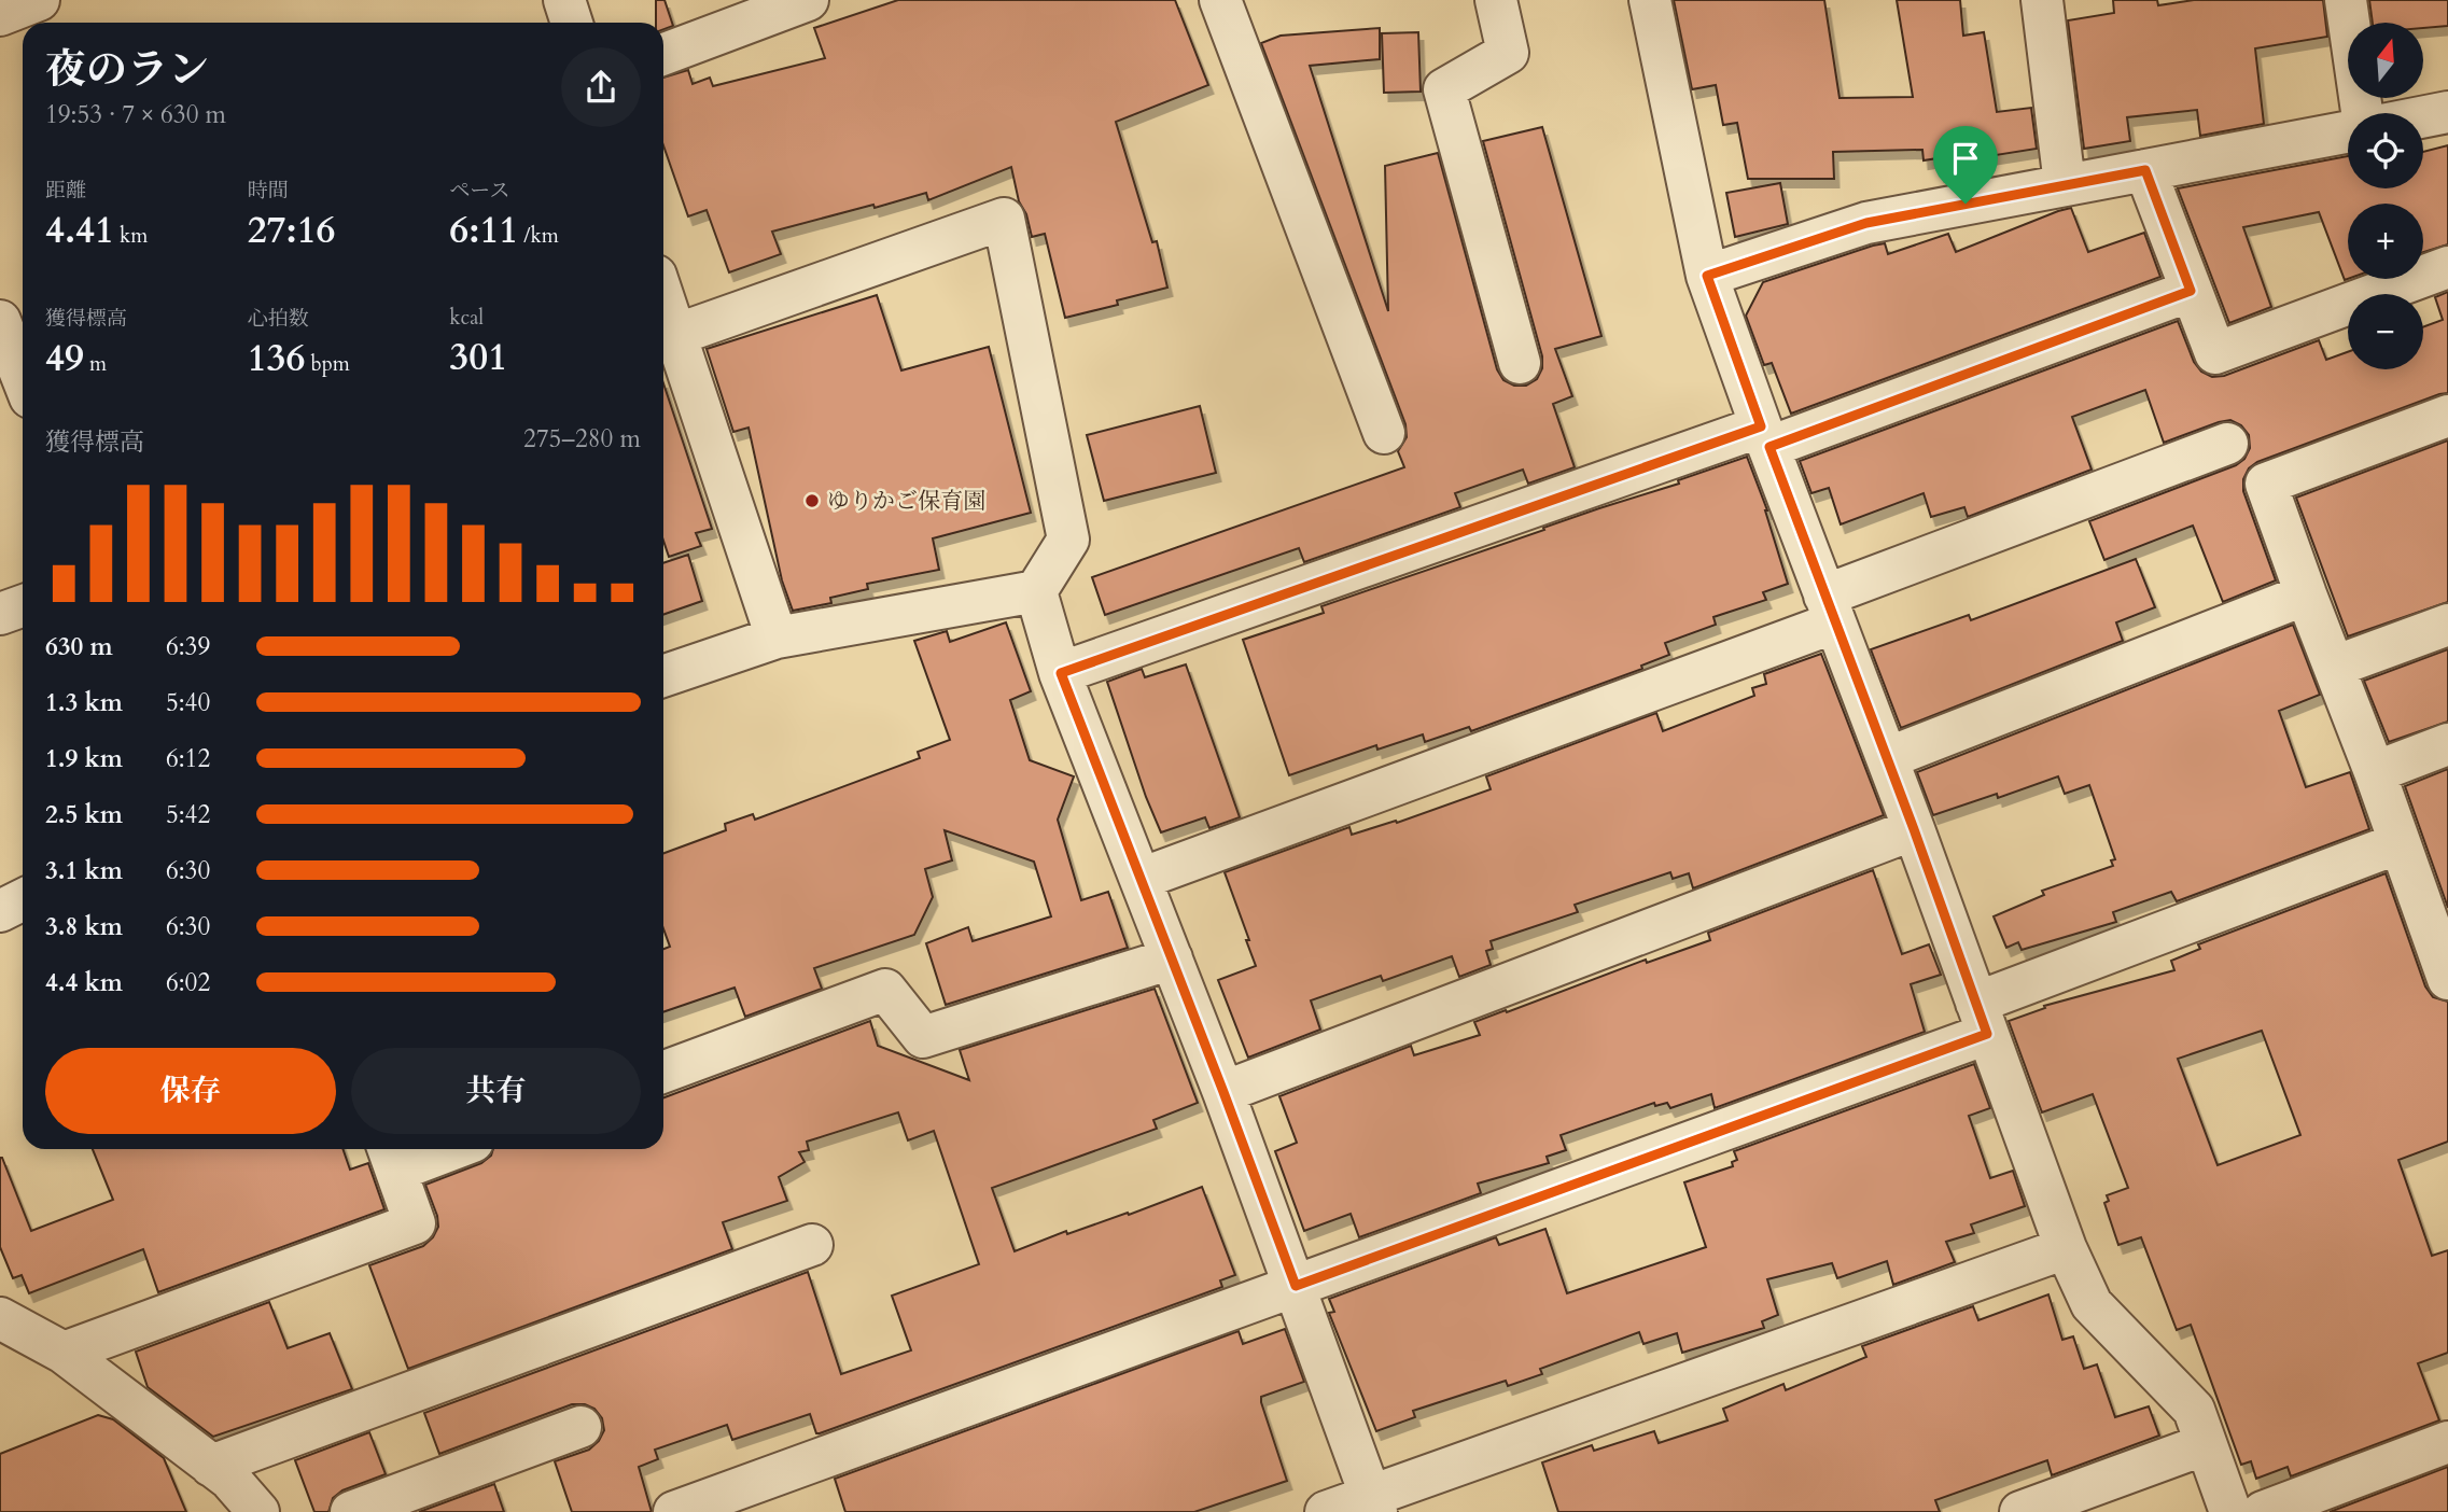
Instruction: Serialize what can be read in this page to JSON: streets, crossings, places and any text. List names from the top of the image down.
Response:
{
  "places": ["ゆりかご保育園"],
  "north": "top",
  "page": {
    "map_buttons": ["+", "−"],
    "heading": ["夜のラン", "19:53 · 7 × 630 m"],
    "stats": [
      ["距離", "4.41 km"],
      ["時間", "27:16"],
      ["ペース", "6:11 /km"],
      ["獲得標高", "49 m"],
      ["心拍数", "136 bpm"],
      ["kcal", "301"]
    ],
    "chart": ["獲得標高", "275–280 m"],
    "list": [
      {
        "name": "630 m",
        "note": "6:39"
      },
      {
        "name": "1.3 km",
        "note": "5:40"
      },
      {
        "name": "1.9 km",
        "note": "6:12"
      },
      {
        "name": "2.5 km",
        "note": "5:42"
      },
      {
        "name": "3.1 km",
        "note": "6:30"
      },
      {
        "name": "3.8 km",
        "note": "6:30"
      },
      {
        "name": "4.4 km",
        "note": "6:02"
      }
    ],
    "buttons": ["保存", "共有"]
  }
}
